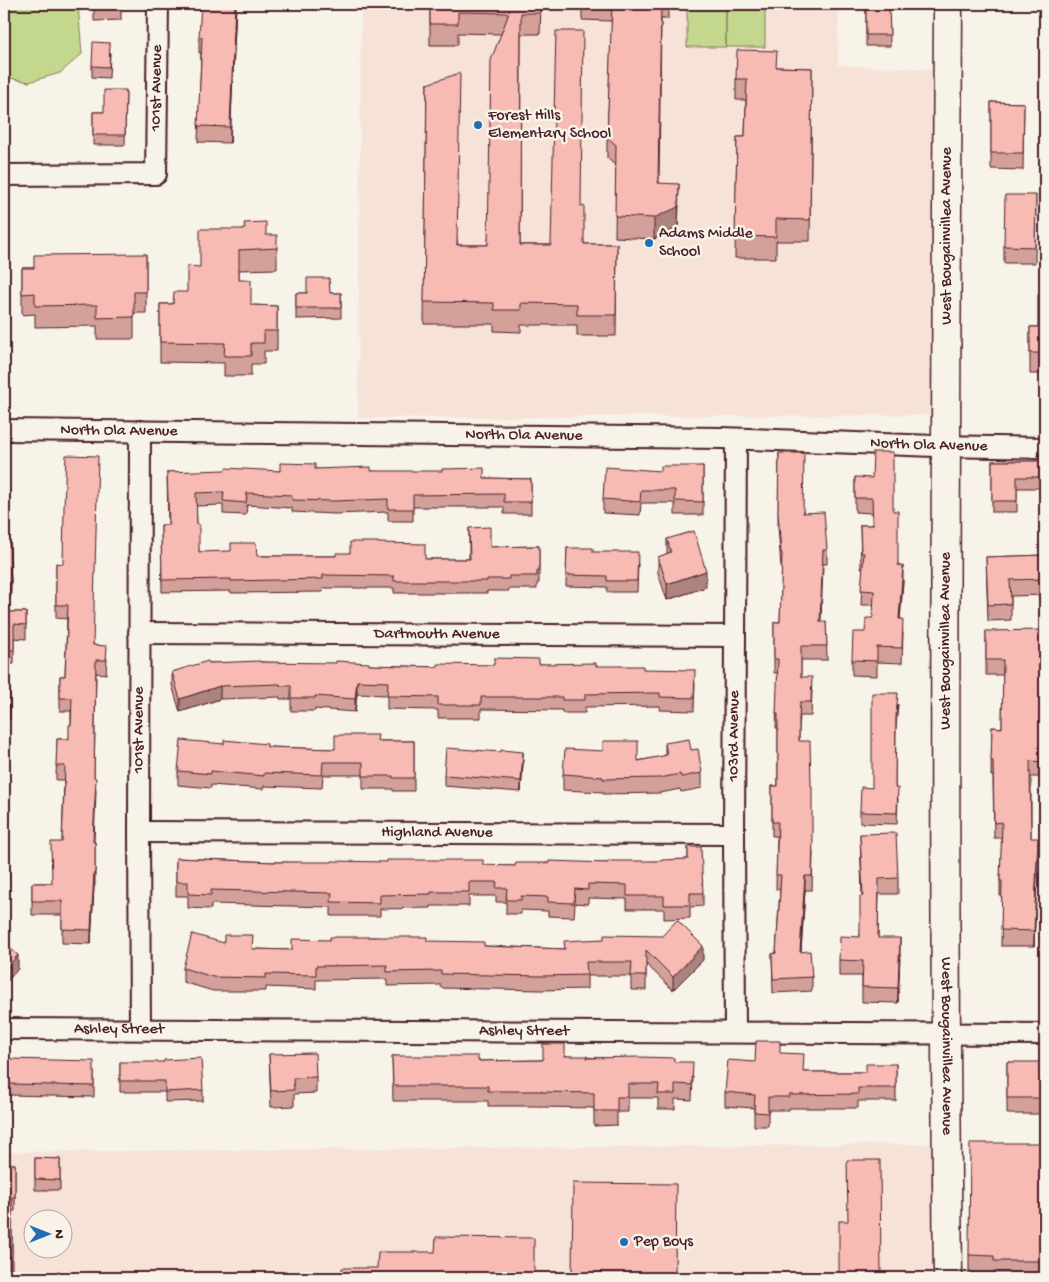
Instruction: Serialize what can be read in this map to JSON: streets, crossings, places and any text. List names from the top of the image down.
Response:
{
  "streets": {
    "street": [
      "101st Avenue",
      "West Bougainvillea Avenue",
      "North Ola Avenue",
      "Dartmouth Avenue",
      "103rd Avenue",
      "Highland Avenue",
      "Ashley Street"
    ]
  },
  "crossings": [
    ["101st Avenue", "North Ola Avenue"],
    ["101st Avenue", "Dartmouth Avenue"],
    ["101st Avenue", "Highland Avenue"],
    ["101st Avenue", "Ashley Street"],
    ["West Bougainvillea Avenue", "North Ola Avenue"],
    ["West Bougainvillea Avenue", "Ashley Street"],
    ["North Ola Avenue", "103rd Avenue"],
    ["Dartmouth Avenue", "103rd Avenue"],
    ["103rd Avenue", "Highland Avenue"],
    ["103rd Avenue", "Ashley Street"]
  ],
  "places": ["Forest Hills Elementary School", "Adams Middle School", "Pep Boys"],
  "north": "right"
}
